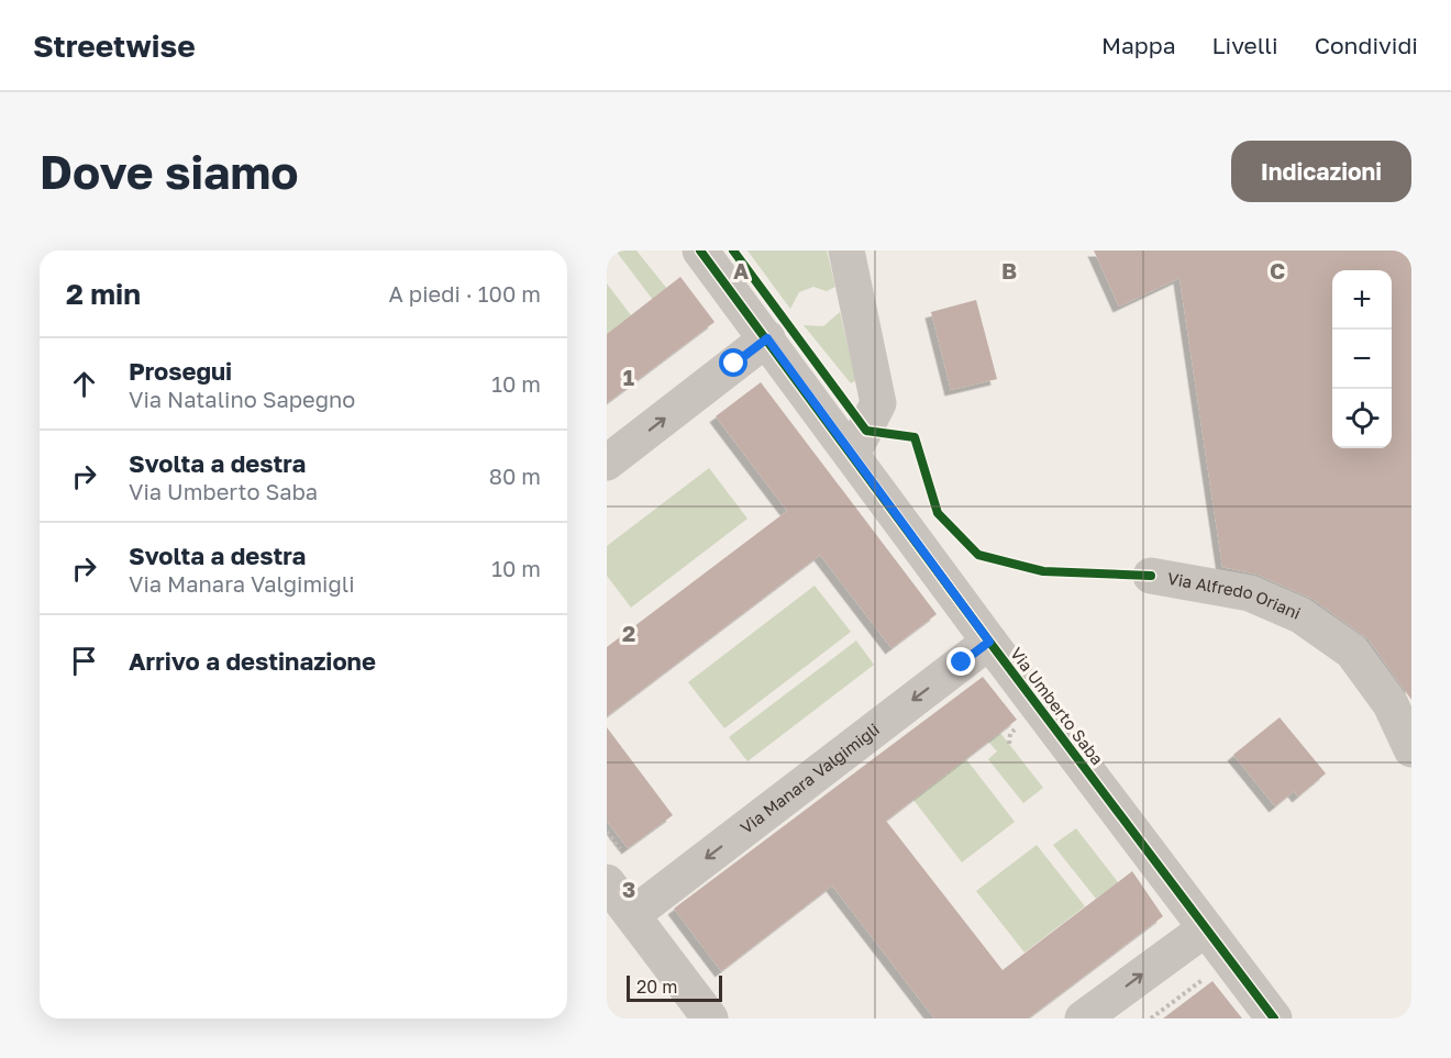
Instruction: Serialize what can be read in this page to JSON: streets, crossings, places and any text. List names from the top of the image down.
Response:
{
  "streets": {
    "street": ["Via Alfredo Oriani", "Via Umberto Saba", "Via Manara Valgimigli"]
  },
  "crossings": [
    ["Via Umberto Saba", "Via Manara Valgimigli"]
  ],
  "one_way": ["Via Manara Valgimigli"],
  "scale_bar": "20 m",
  "page": {
    "header": "Streetwise",
    "nav": ["Mappa", "Livelli", "Condividi"],
    "buttons": "Indicazioni",
    "title": "Dove siamo",
    "heading": ["2 min", "A piedi · 100 m"],
    "map_buttons": ["+", "−"],
    "list": [
      ["Prosegui", "Via Natalino Sapegno", "10 m"],
      ["Svolta a destra", "Via Umberto Saba", "80 m"],
      ["Svolta a destra", "Via Manara Valgimigli", "10 m"],
      "Arrivo a destinazione"
    ],
    "scale": "20 m"
  },
  "grid": {
    "columns": ["A", "B", "C"],
    "rows": ["1", "2", "3"]
  }
}
